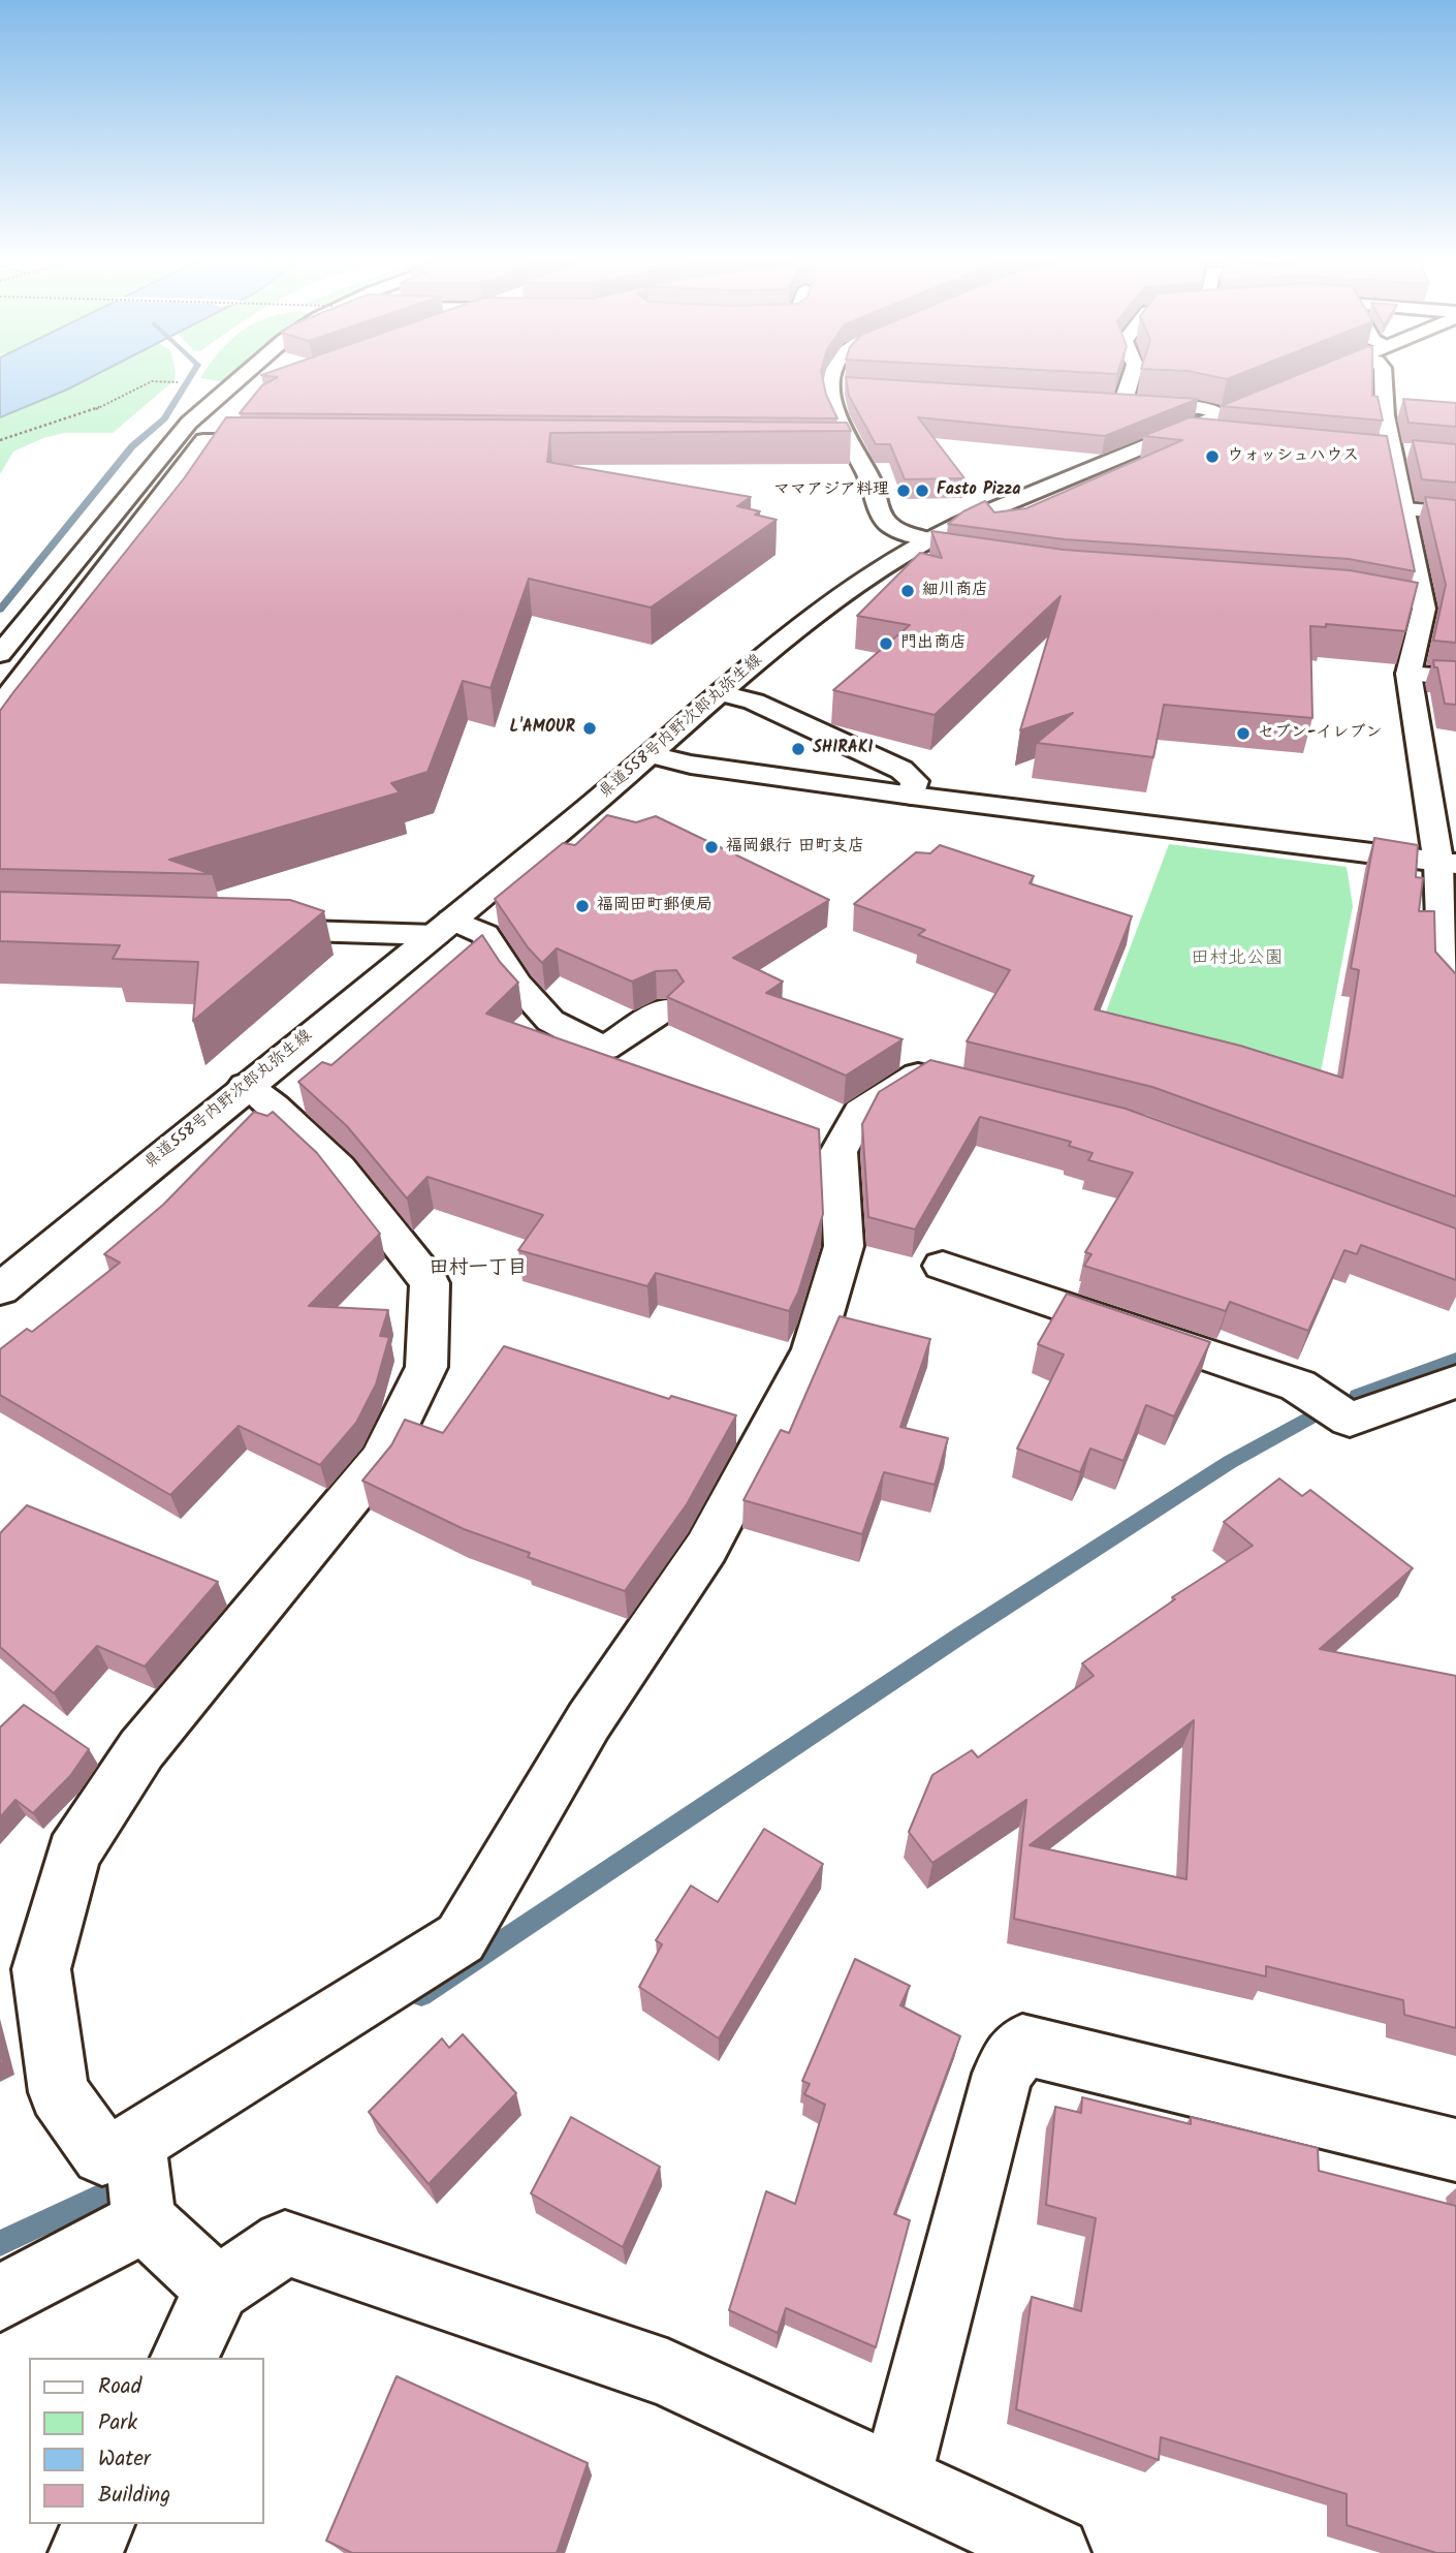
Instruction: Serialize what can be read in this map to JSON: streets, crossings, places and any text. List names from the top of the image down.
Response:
{
  "streets": {
    "street": ["県道558号内野次郎丸弥生線"]
  },
  "districts": ["田村一丁目"],
  "parks": ["田村北公園"],
  "places": [
    "ウォッシュハウス",
    "ママアジア料理",
    "Fasto Pizza",
    "細川商店",
    "門出商店",
    "L'AMOUR",
    "セブン-イレブン",
    "SHIRAKI",
    "福岡銀行 田町支店",
    "福岡田町郵便局"
  ],
  "legend": [
    "Road",
    "Park",
    "Water",
    "Building"
  ]
}
